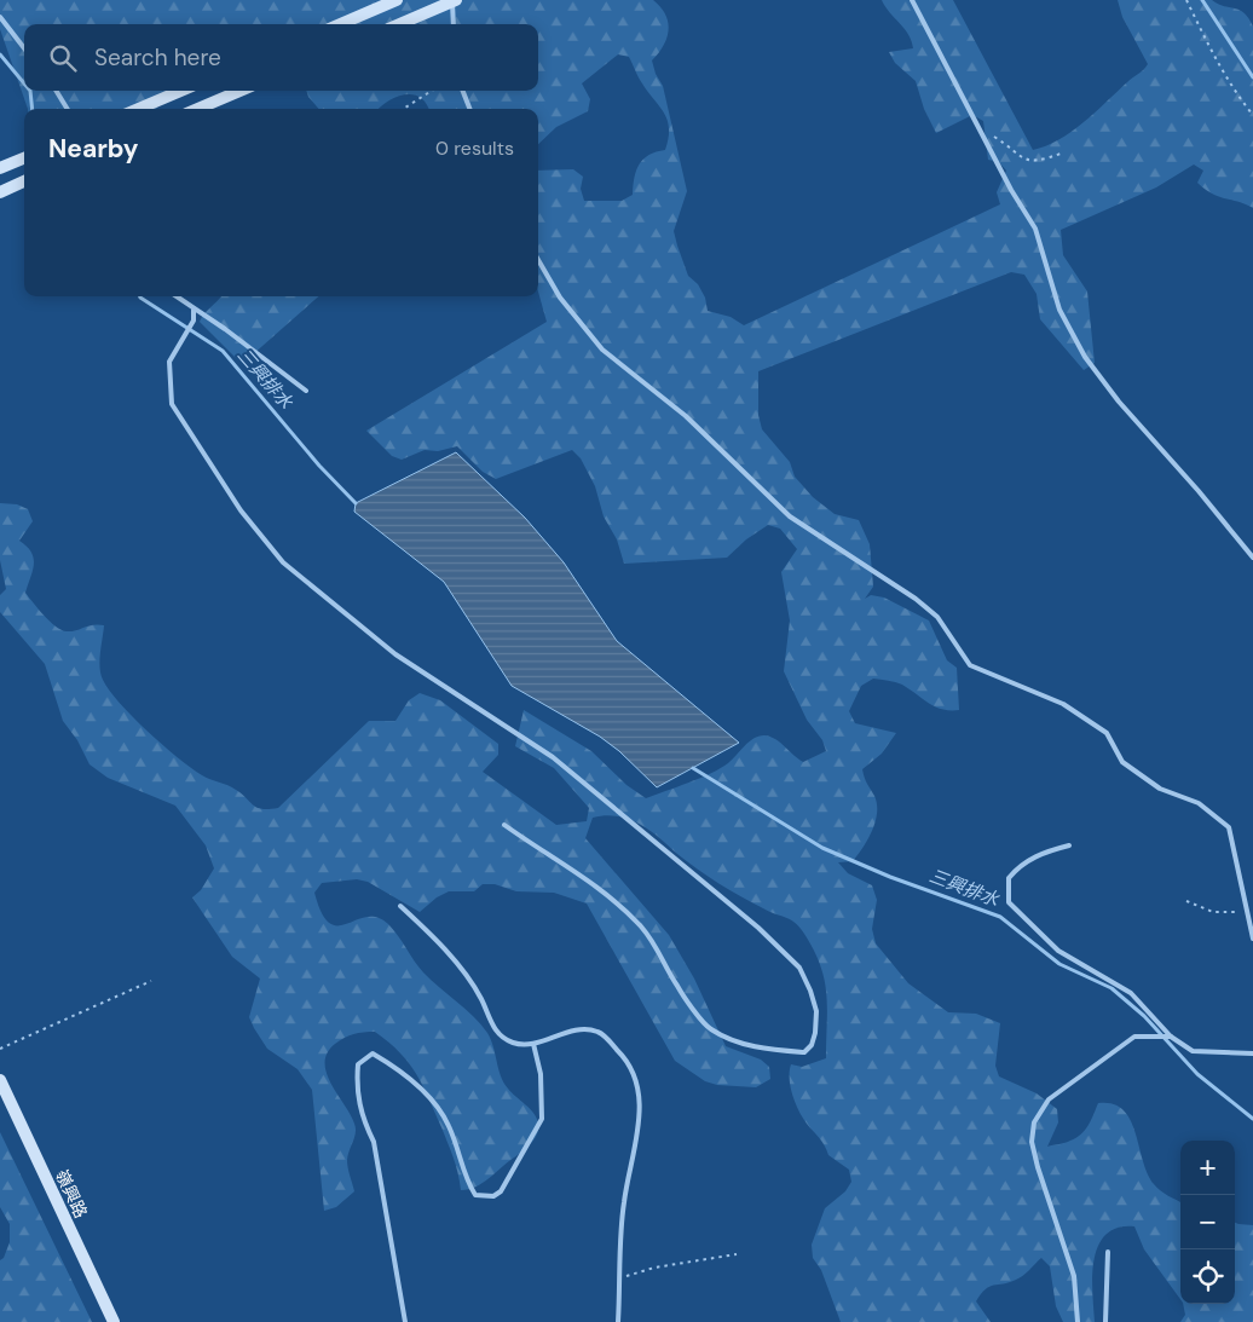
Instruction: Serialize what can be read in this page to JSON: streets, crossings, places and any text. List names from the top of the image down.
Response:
{
  "streets": {
    "main road": ["嶺興路"]
  },
  "water": ["三興排水"],
  "page": {
    "search": "Search here",
    "heading": ["Nearby", "0 results"],
    "map_buttons": ["+", "−"]
  }
}
